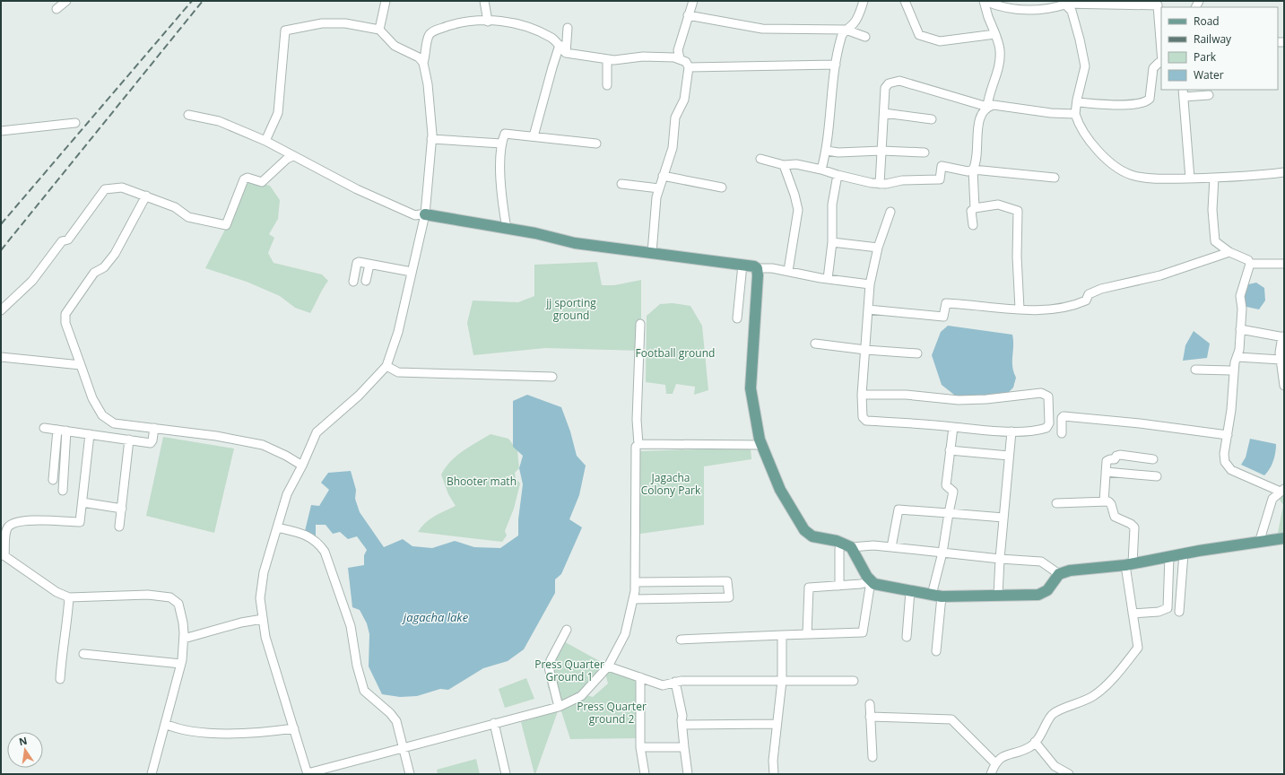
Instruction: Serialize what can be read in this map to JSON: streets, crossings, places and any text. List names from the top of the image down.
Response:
{
  "water": ["jagacha lake"],
  "parks": [
    "jj sporting ground",
    "Football ground",
    "Jagacha Colony Park",
    "Bhooter math",
    "Press Quarter Ground 1",
    "Press Quarter ground 2"
  ],
  "legend": [
    "Road",
    "Railway",
    "Park",
    "Water"
  ],
  "north": "top"
}
